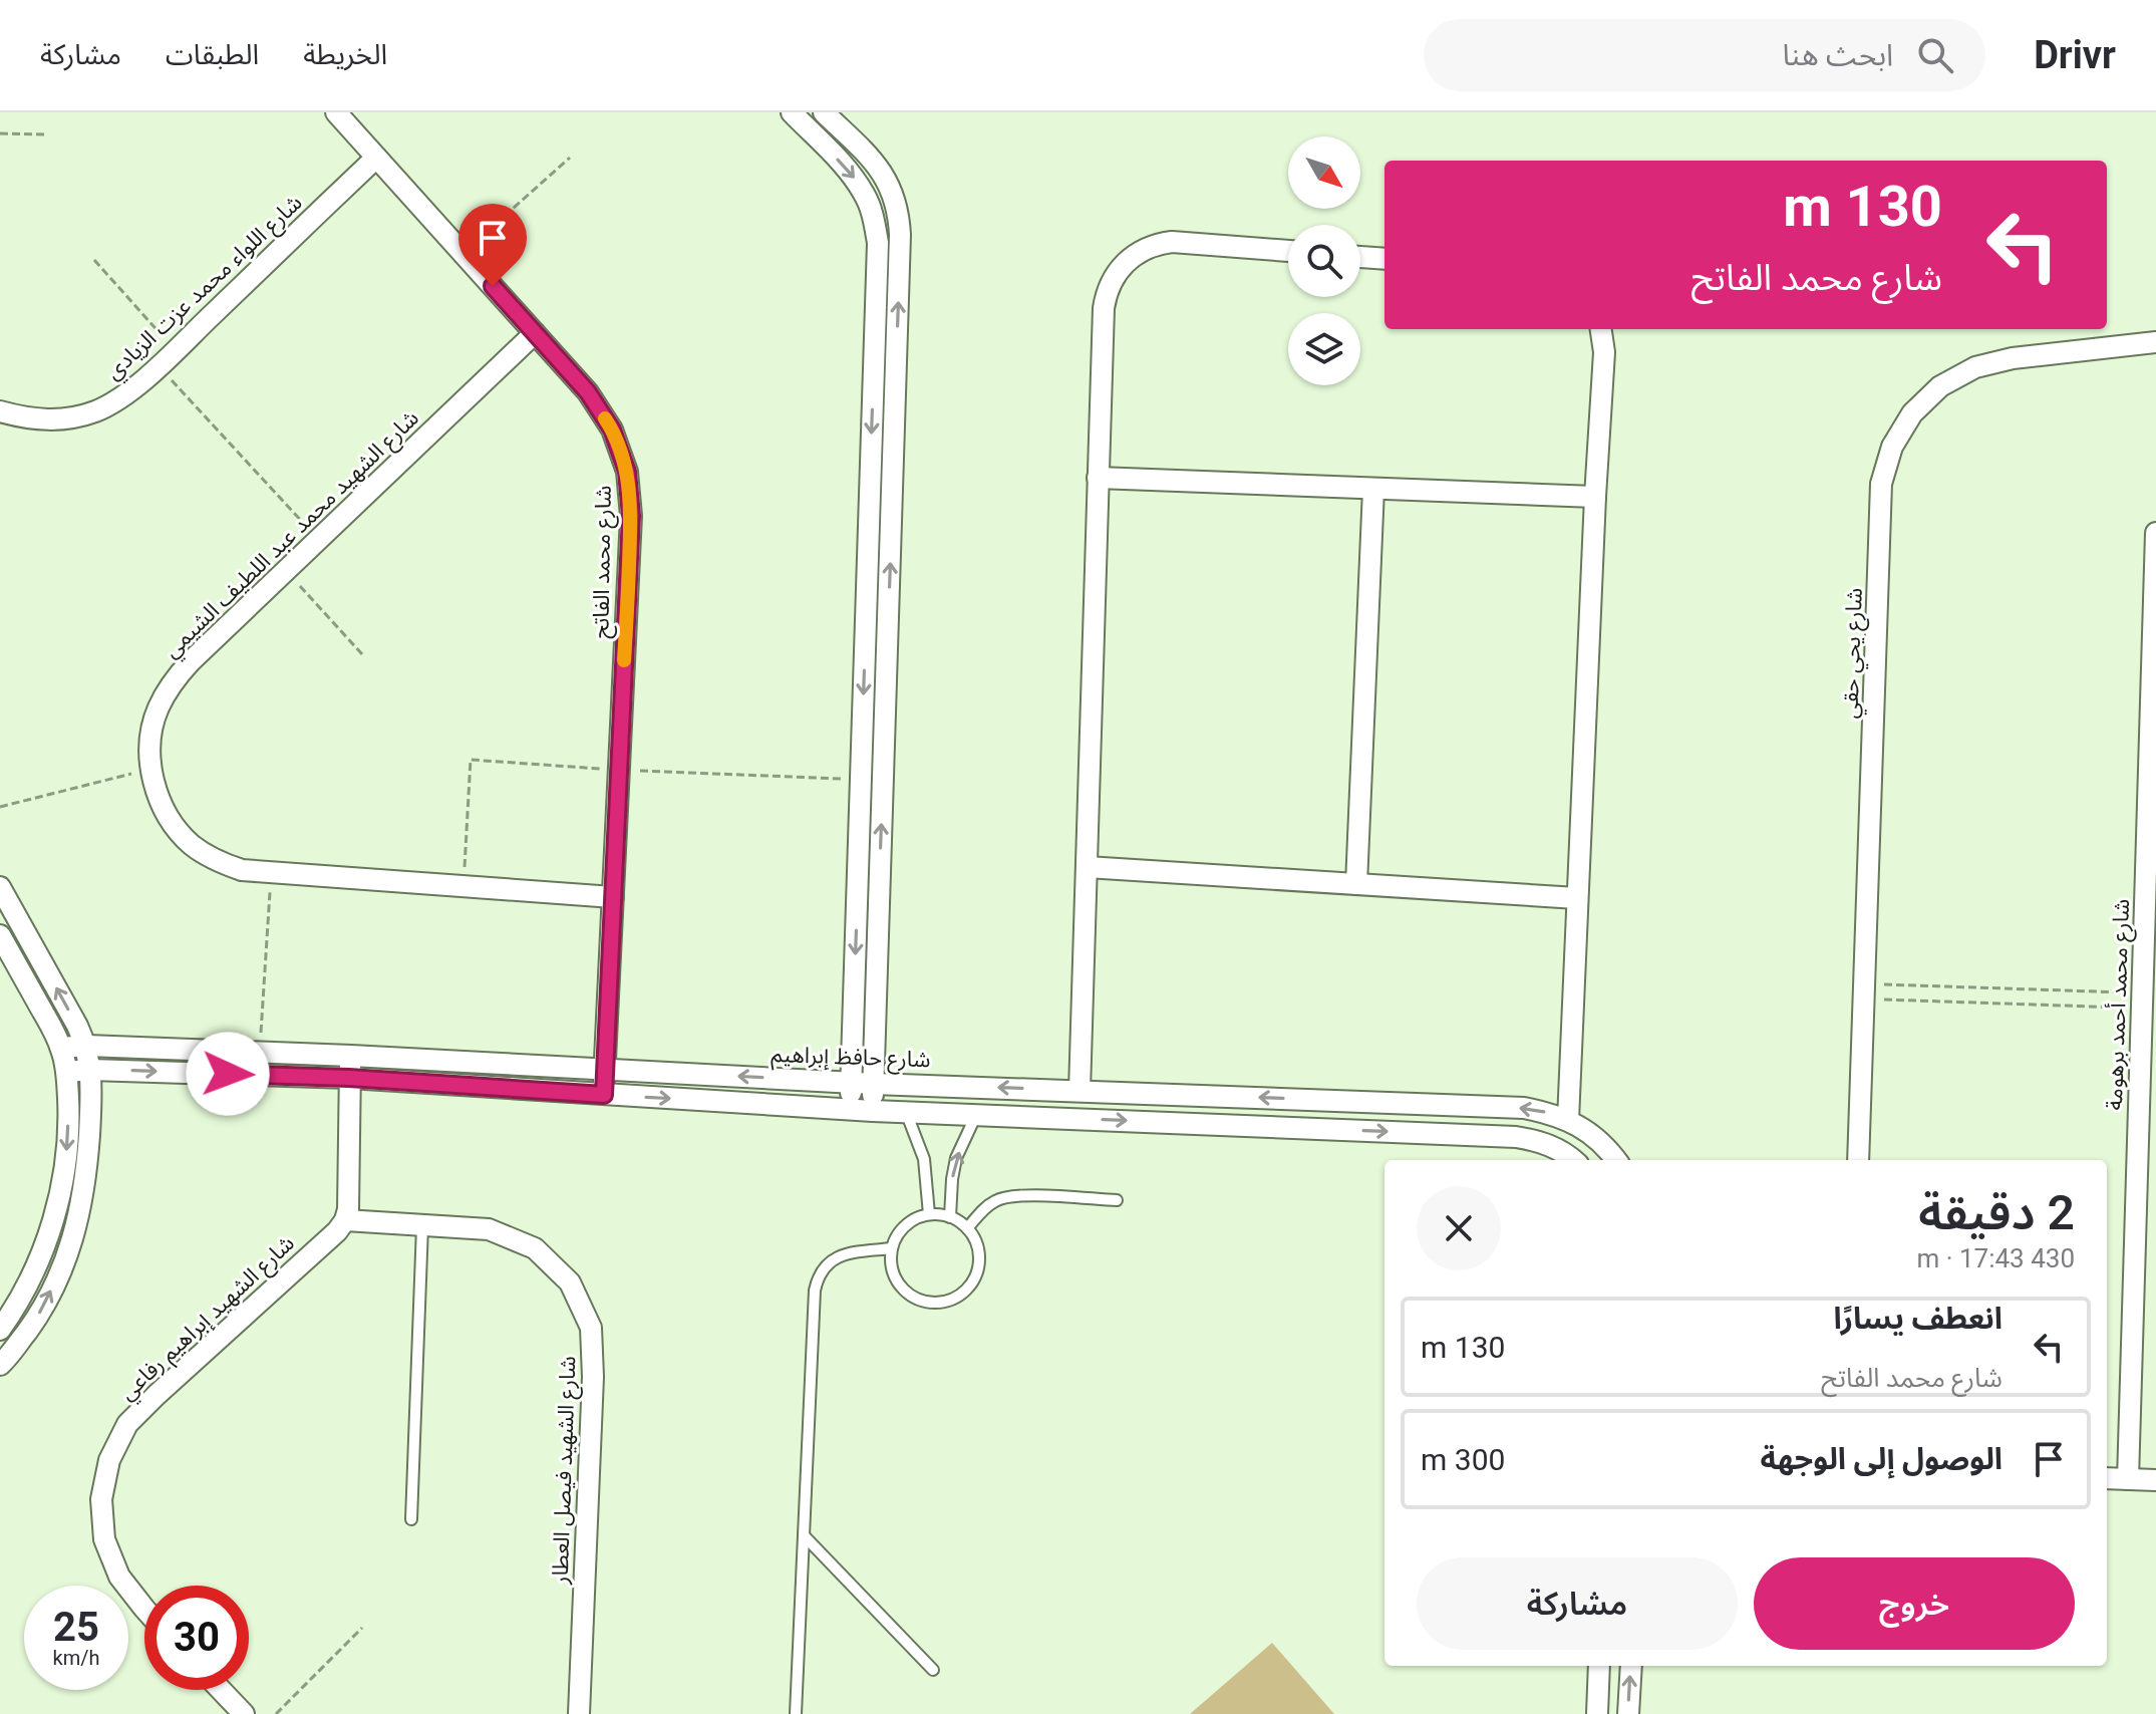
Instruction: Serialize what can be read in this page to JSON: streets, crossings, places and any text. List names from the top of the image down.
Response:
{
  "streets": {
    "street": [
      "شارع اللواء محمد عزت الزيادي",
      "شارع الشهيد محمد عبد اللطيف الشيمي",
      "شارع محمد الفاتح",
      "شارع يحي حقي",
      "شارع محمد أحمد برهومة",
      "شارع حافظ إبراهيم",
      "شارع الشهيد إبراهيم رفاعي",
      "شارع الشهيد فيصل العطار"
    ]
  },
  "crossings": [
    ["شارع اللواء محمد عزت الزيادي", "شارع محمد الفاتح"],
    ["شارع الشهيد محمد عبد اللطيف الشيمي", "شارع محمد الفاتح"],
    ["شارع محمد الفاتح", "شارع حافظ إبراهيم"],
    ["شارع الشهيد إبراهيم رفاعي", "شارع الشهيد فيصل العطار"]
  ],
  "north": "bottom right",
  "page": {
    "header": "Drivr",
    "search": "ابحث هنا",
    "nav": ["الخريطة", "الطبقات", "مشاركة"],
    "turn": ["130 m", "شارع محمد الفاتح"],
    "heading": ["2 دقيقة", "430 m · 17:43"],
    "list": [
      {
        "name": "انعطف يسارًا",
        "note": "شارع محمد الفاتح",
        "value": "130 m"
      },
      {
        "name": "الوصول إلى الوجهة",
        "value": "300 m"
      }
    ],
    "buttons": ["خروج", "مشاركة"],
    "speed": "25 km/h",
    "limit": "30"
  }
}
